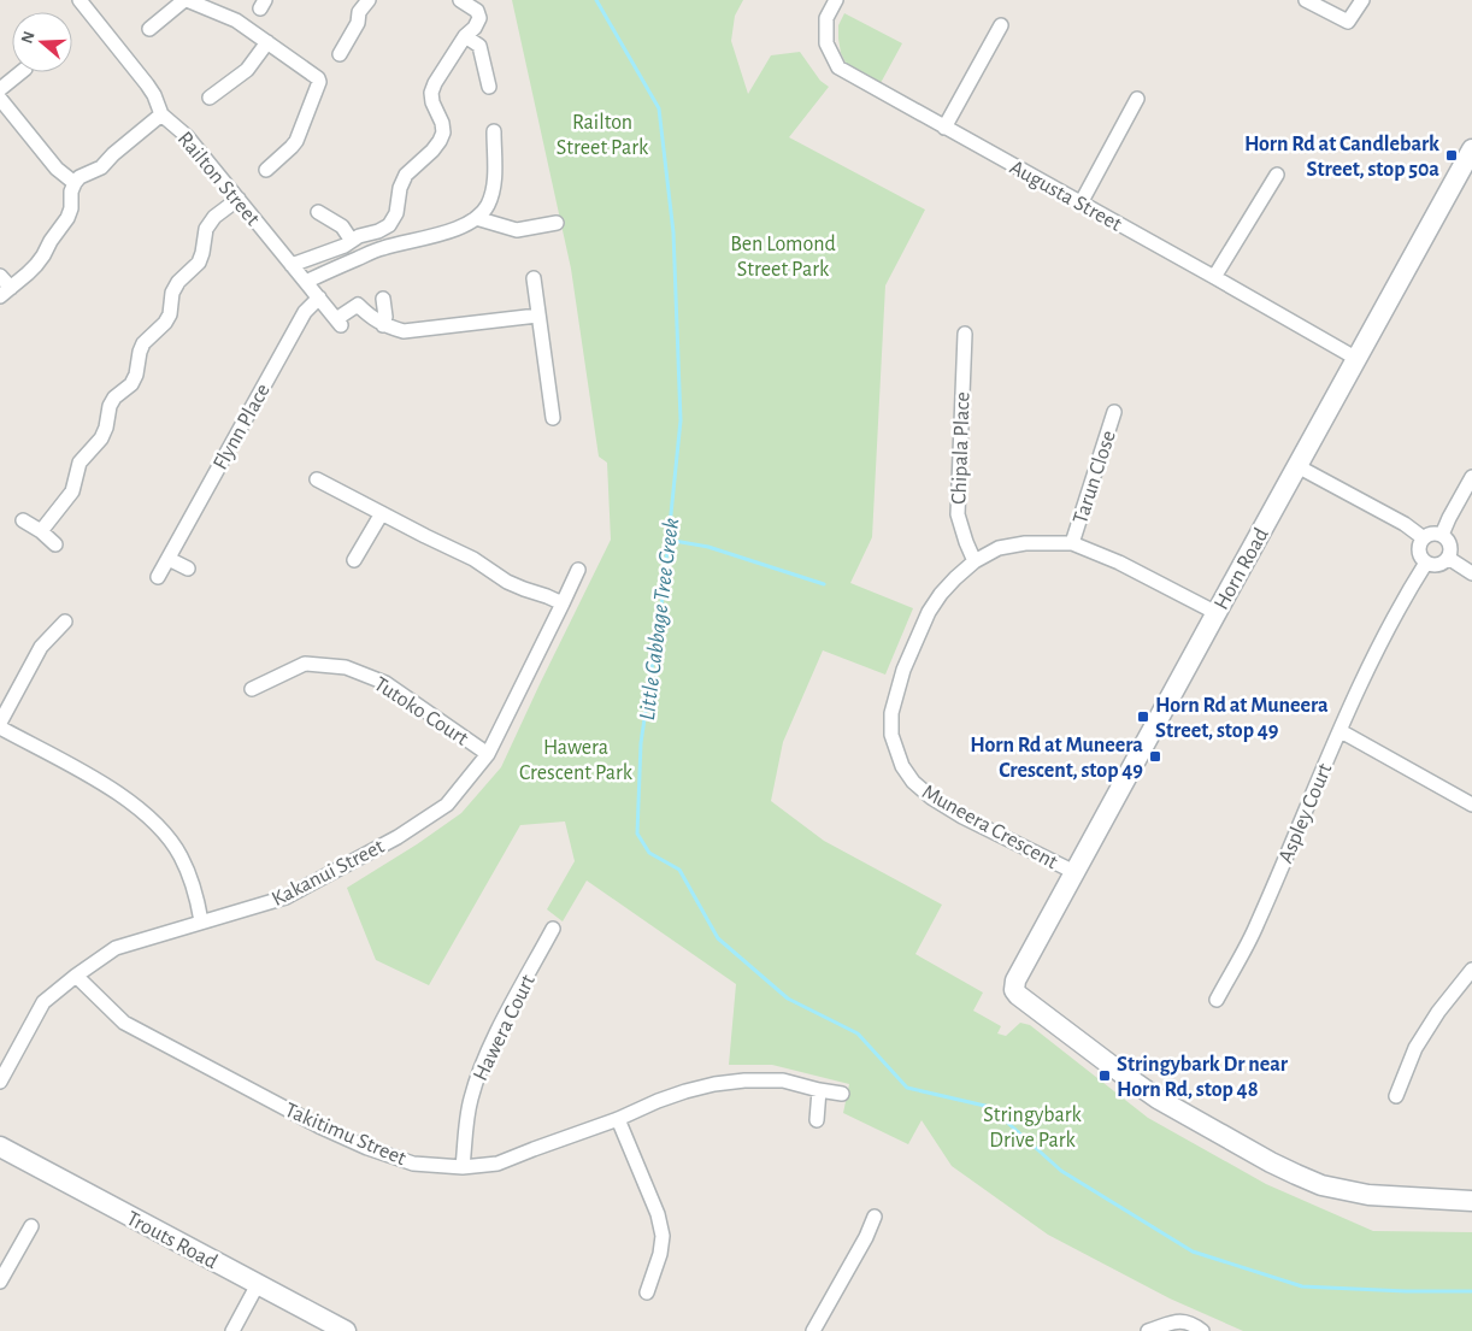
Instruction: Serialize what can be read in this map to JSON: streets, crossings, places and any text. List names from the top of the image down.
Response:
{
  "streets": {
    "street": [
      "Railton Street",
      "Augusta Street",
      "Flynn Place",
      "Chipala Place",
      "Tarun Close",
      "Horn Road",
      "Tutoko Court",
      "Aspley Court",
      "Muneera Crescent",
      "Kakanui Street",
      "Hawera Court",
      "Takitimu Street",
      "Trouts Road"
    ]
  },
  "crossings": [
    ["Railton Street", "Flynn Place"],
    ["Augusta Street", "Horn Road"],
    ["Chipala Place", "Muneera Crescent"],
    ["Tarun Close", "Muneera Crescent"],
    ["Horn Road", "Muneera Crescent"],
    ["Tutoko Court", "Kakanui Street"],
    ["Kakanui Street", "Takitimu Street"],
    ["Hawera Court", "Takitimu Street"]
  ],
  "water": ["Little Cabbage Tree Creek"],
  "parks": [
    "Railton Street Park",
    "Ben Lomond Street Park",
    "Hawera Crescent Park",
    "Stringybark Drive Park"
  ],
  "places": {
    "transit": [
      "Horn Rd at Candlebark Street, stop 50a",
      "Horn Rd at Muneera Street, stop 49",
      "Horn Rd at Muneera Crescent, stop 49",
      "Stringybark Dr near Horn Rd, stop 48"
    ]
  },
  "north": "left"
}
